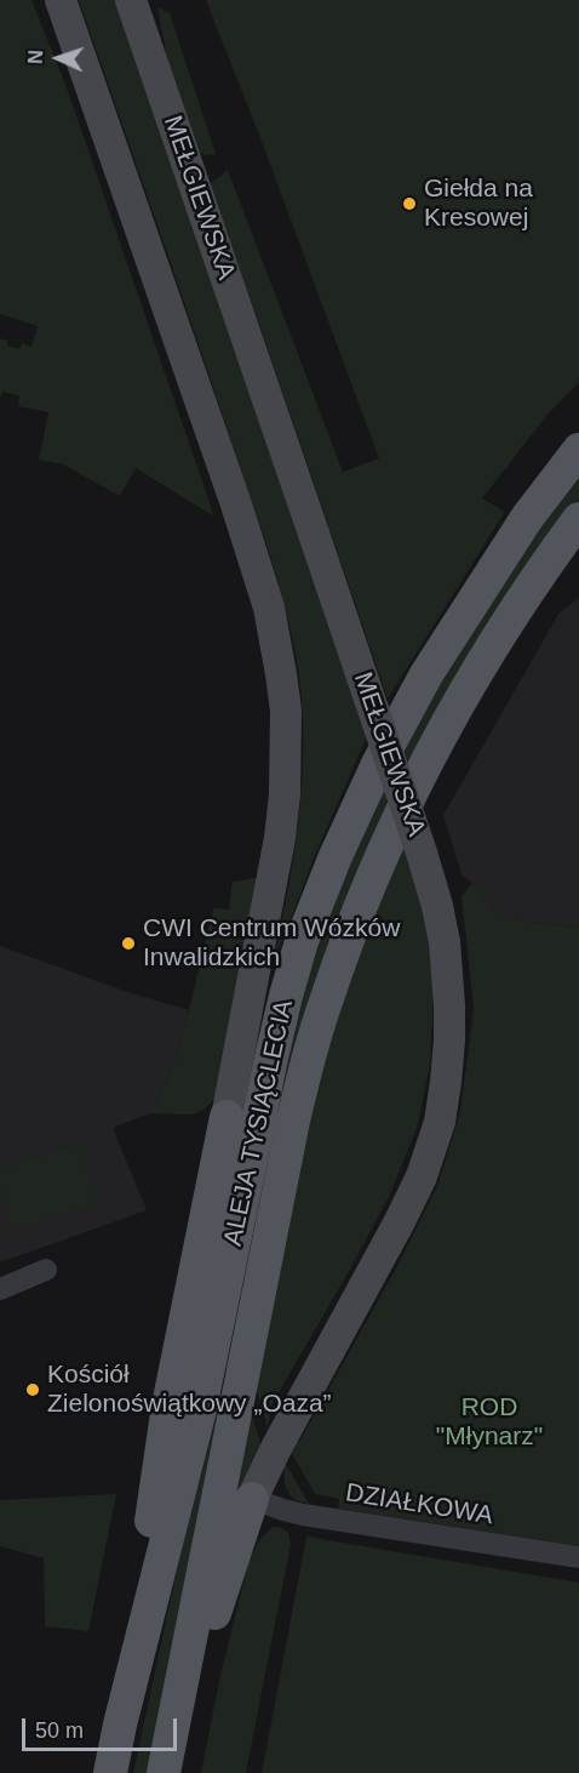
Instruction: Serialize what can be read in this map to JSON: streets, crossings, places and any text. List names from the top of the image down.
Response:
{
  "streets": {
    "main road": ["MEŁGIEWSKA", "ALEJA TYSIĄCLECIA"],
    "street": ["DZIAŁKOWA"]
  },
  "crossings": [
    ["MEŁGIEWSKA", "DZIAŁKOWA"]
  ],
  "parks": ["ROD \"Młynarz\""],
  "places": ["Giełda na Kresowej", "CWI Centrum Wózków Inwalidzkich", "Kościół Zielonoświątkowy „Oaza”"],
  "scale_bar": "50 m",
  "north": "left"
}
